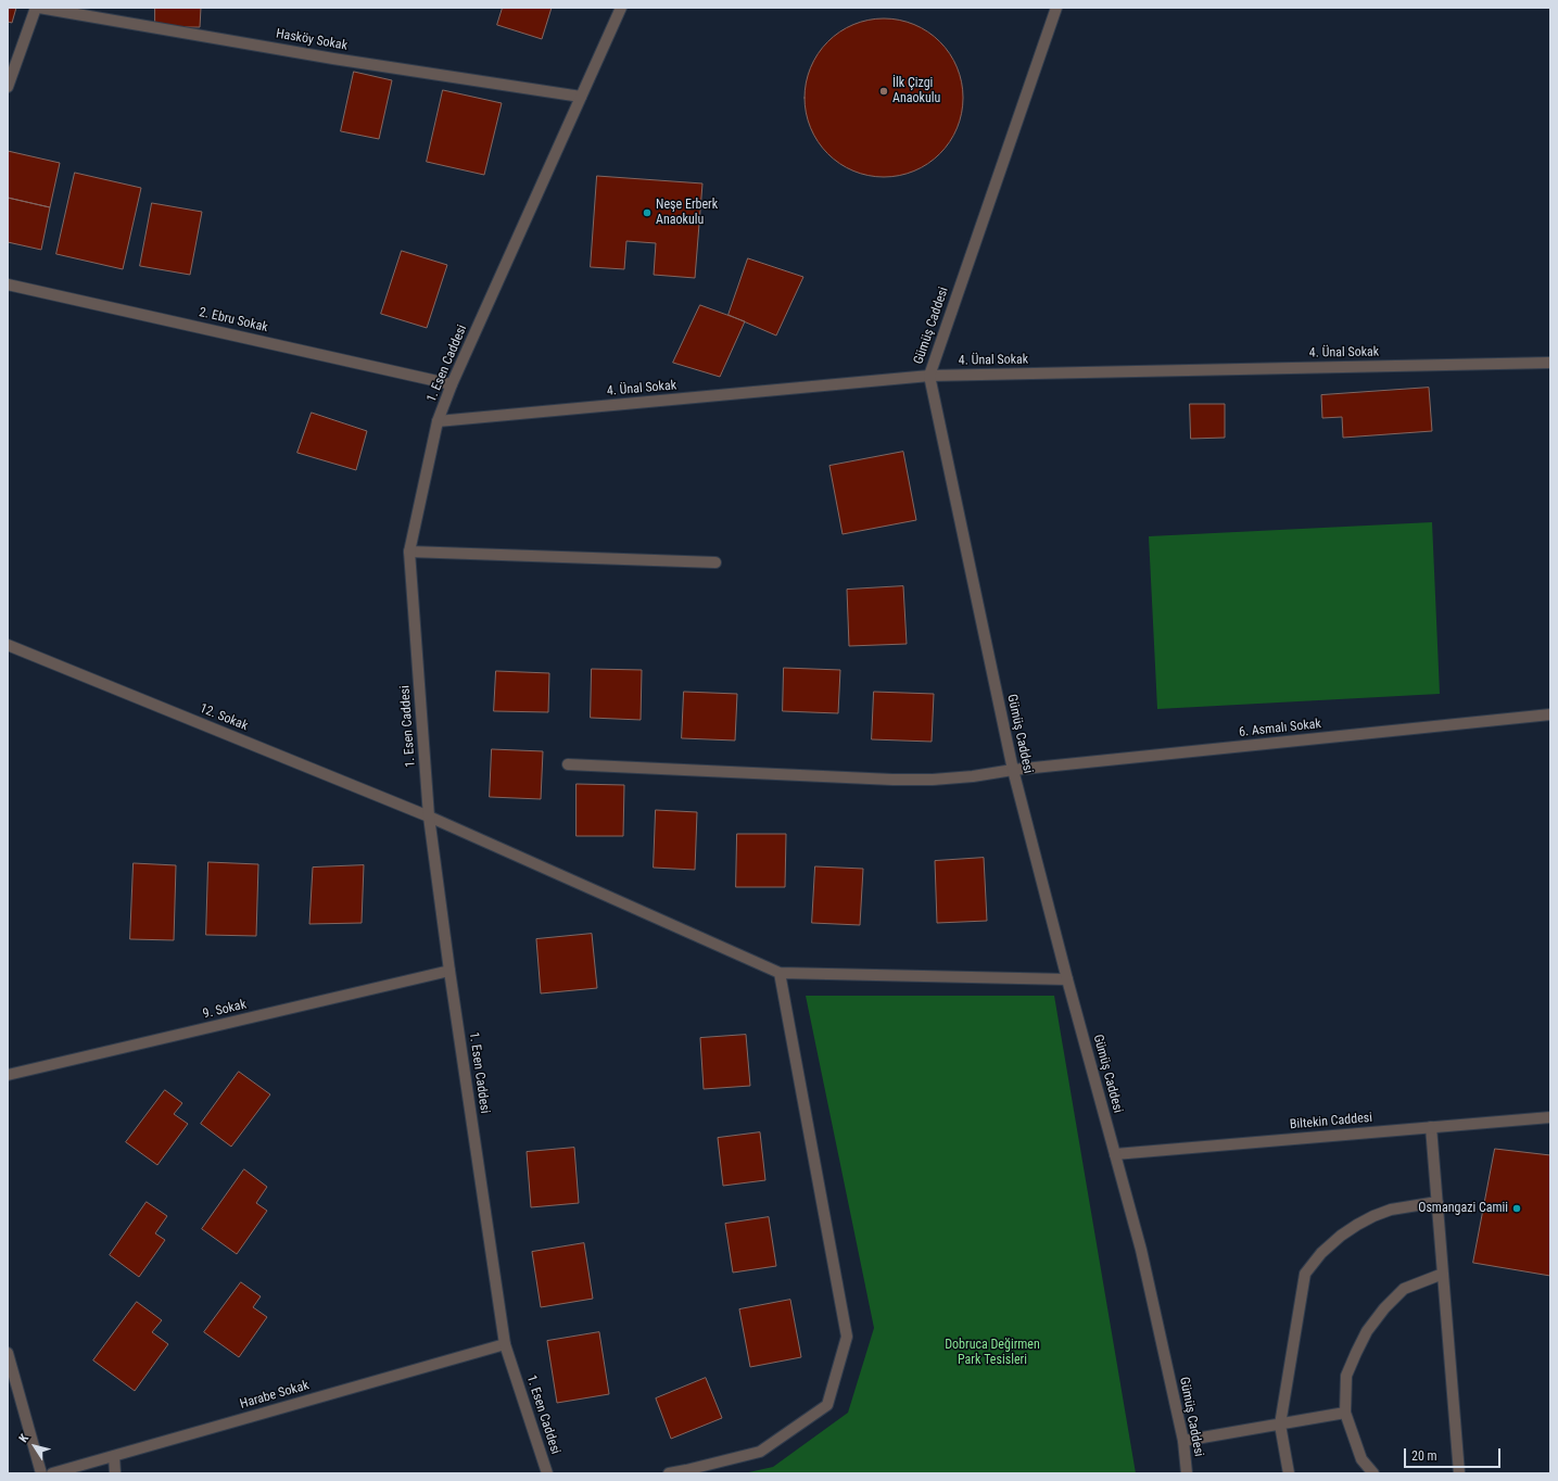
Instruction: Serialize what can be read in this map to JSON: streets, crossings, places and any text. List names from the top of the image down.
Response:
{
  "streets": {
    "street": [
      "Hasköy Sokak",
      "2. Ebru Sokak",
      "Gümüş Caddesi",
      "4. Ünal Sokak",
      "1. Esen Caddesi",
      "12. Sokak",
      "6. Asmalı Sokak",
      "9. Sokak",
      "Biltekin Caddesi",
      "Harabe Sokak"
    ]
  },
  "crossings": [
    ["Hasköy Sokak", "1. Esen Caddesi"],
    ["2. Ebru Sokak", "1. Esen Caddesi"],
    ["Gümüş Caddesi", "4. Ünal Sokak"],
    ["Gümüş Caddesi", "6. Asmalı Sokak"],
    ["Gümüş Caddesi", "Biltekin Caddesi"],
    ["4. Ünal Sokak", "1. Esen Caddesi"],
    ["1. Esen Caddesi", "12. Sokak"],
    ["1. Esen Caddesi", "9. Sokak"],
    ["1. Esen Caddesi", "Harabe Sokak"]
  ],
  "parks": ["Dobruca Değirmen Park Tesisleri"],
  "places": ["İlk Çizgi Anaokulu", "Neşe Erberk Anaokulu", "Osmangazi Camii"],
  "scale_bar": "20 m",
  "north": "top left"
}
